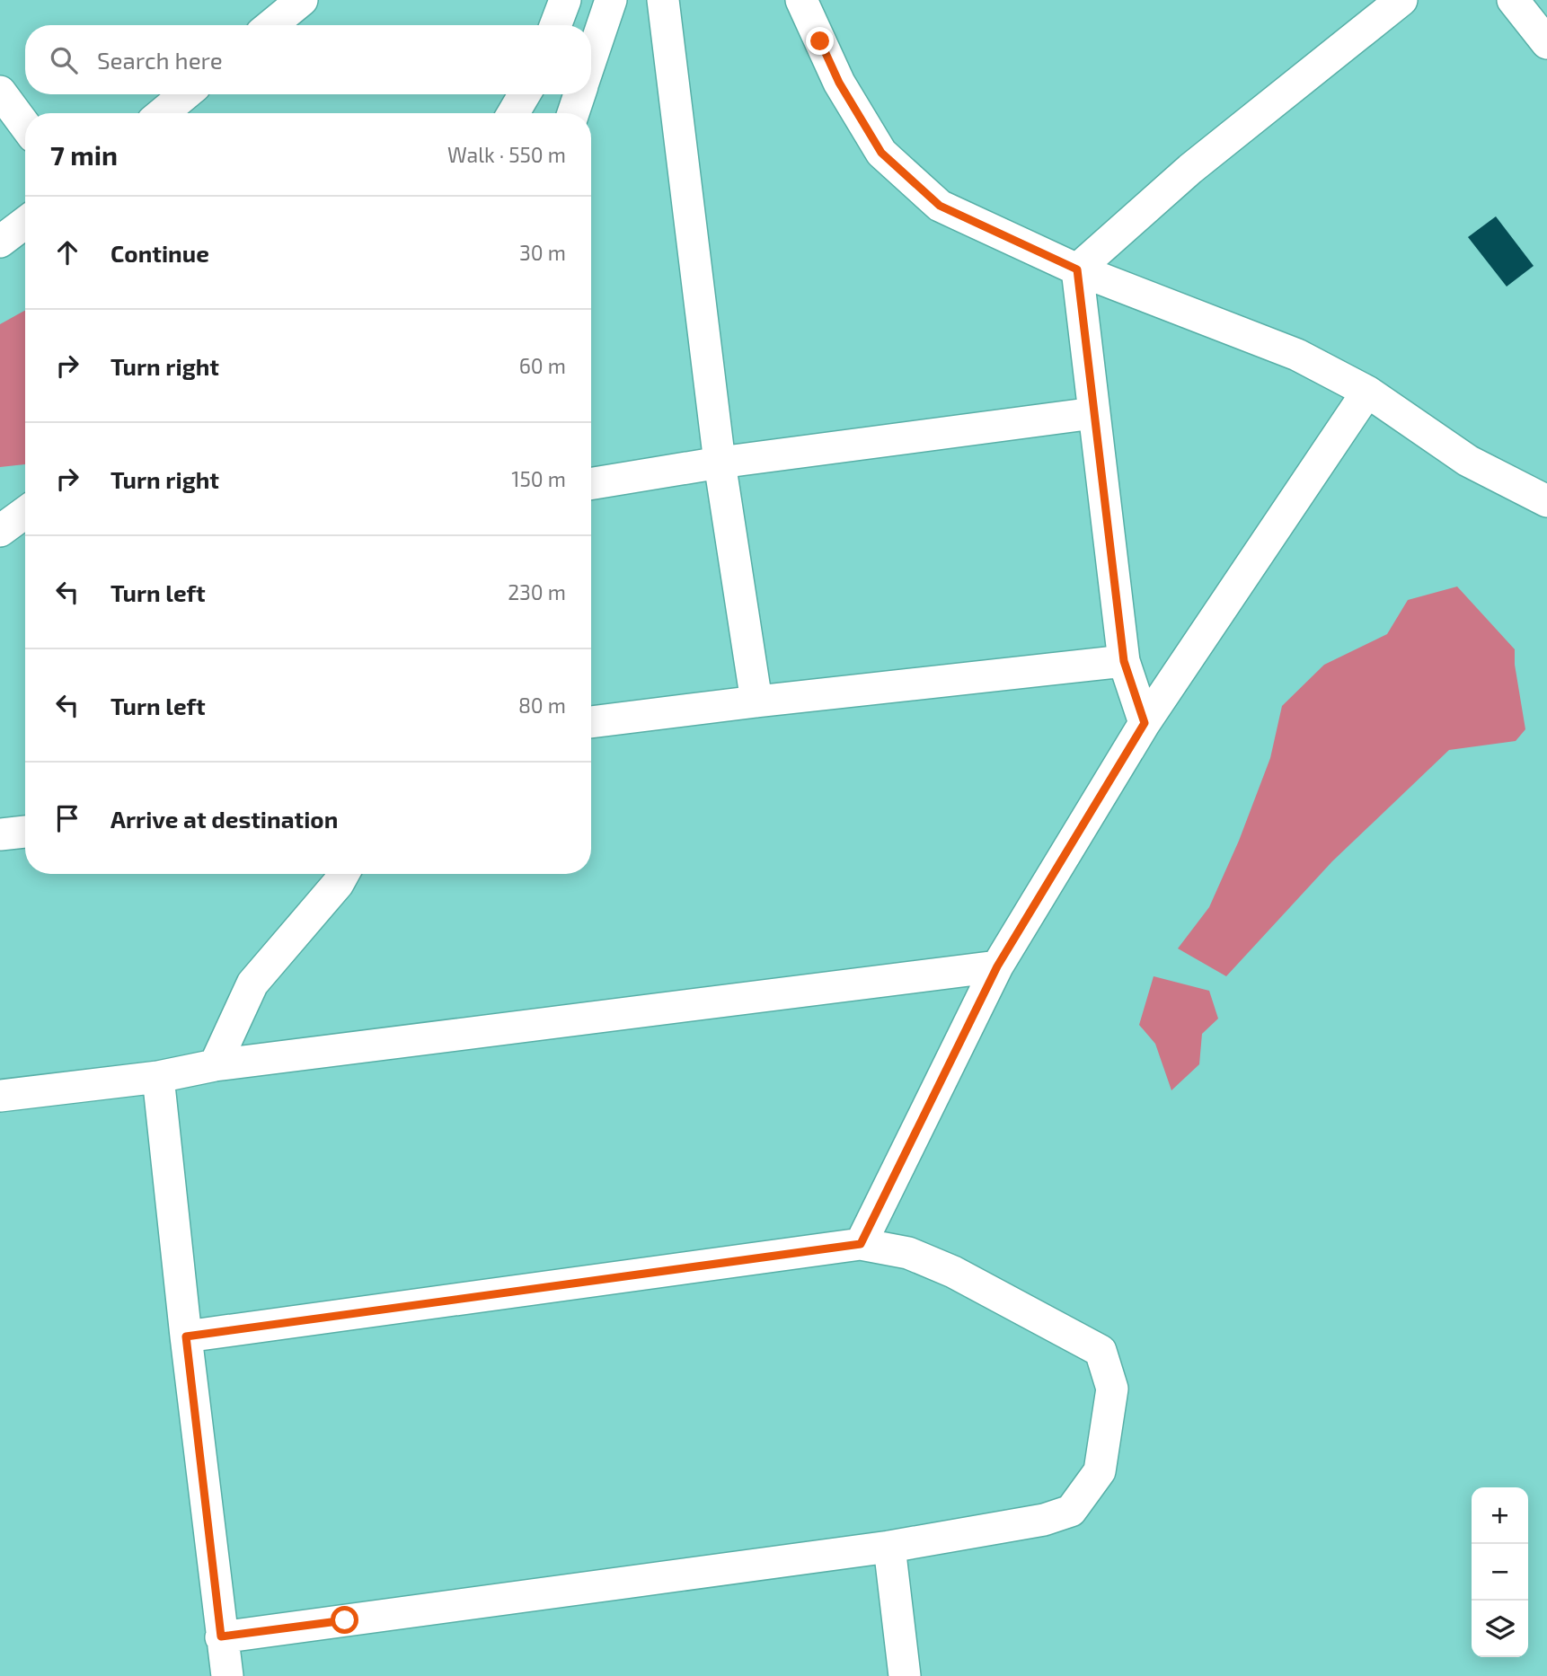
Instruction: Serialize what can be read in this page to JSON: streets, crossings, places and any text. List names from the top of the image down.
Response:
{
  "page": {
    "search": "Search here",
    "heading": ["7 min", "Walk · 550 m"],
    "list": [
      ["Continue", "30 m"],
      ["Turn right", "60 m"],
      ["Turn right", "150 m"],
      ["Turn left", "230 m"],
      ["Turn left", "80 m"],
      "Arrive at destination"
    ],
    "map_buttons": ["+", "−"]
  }
}
